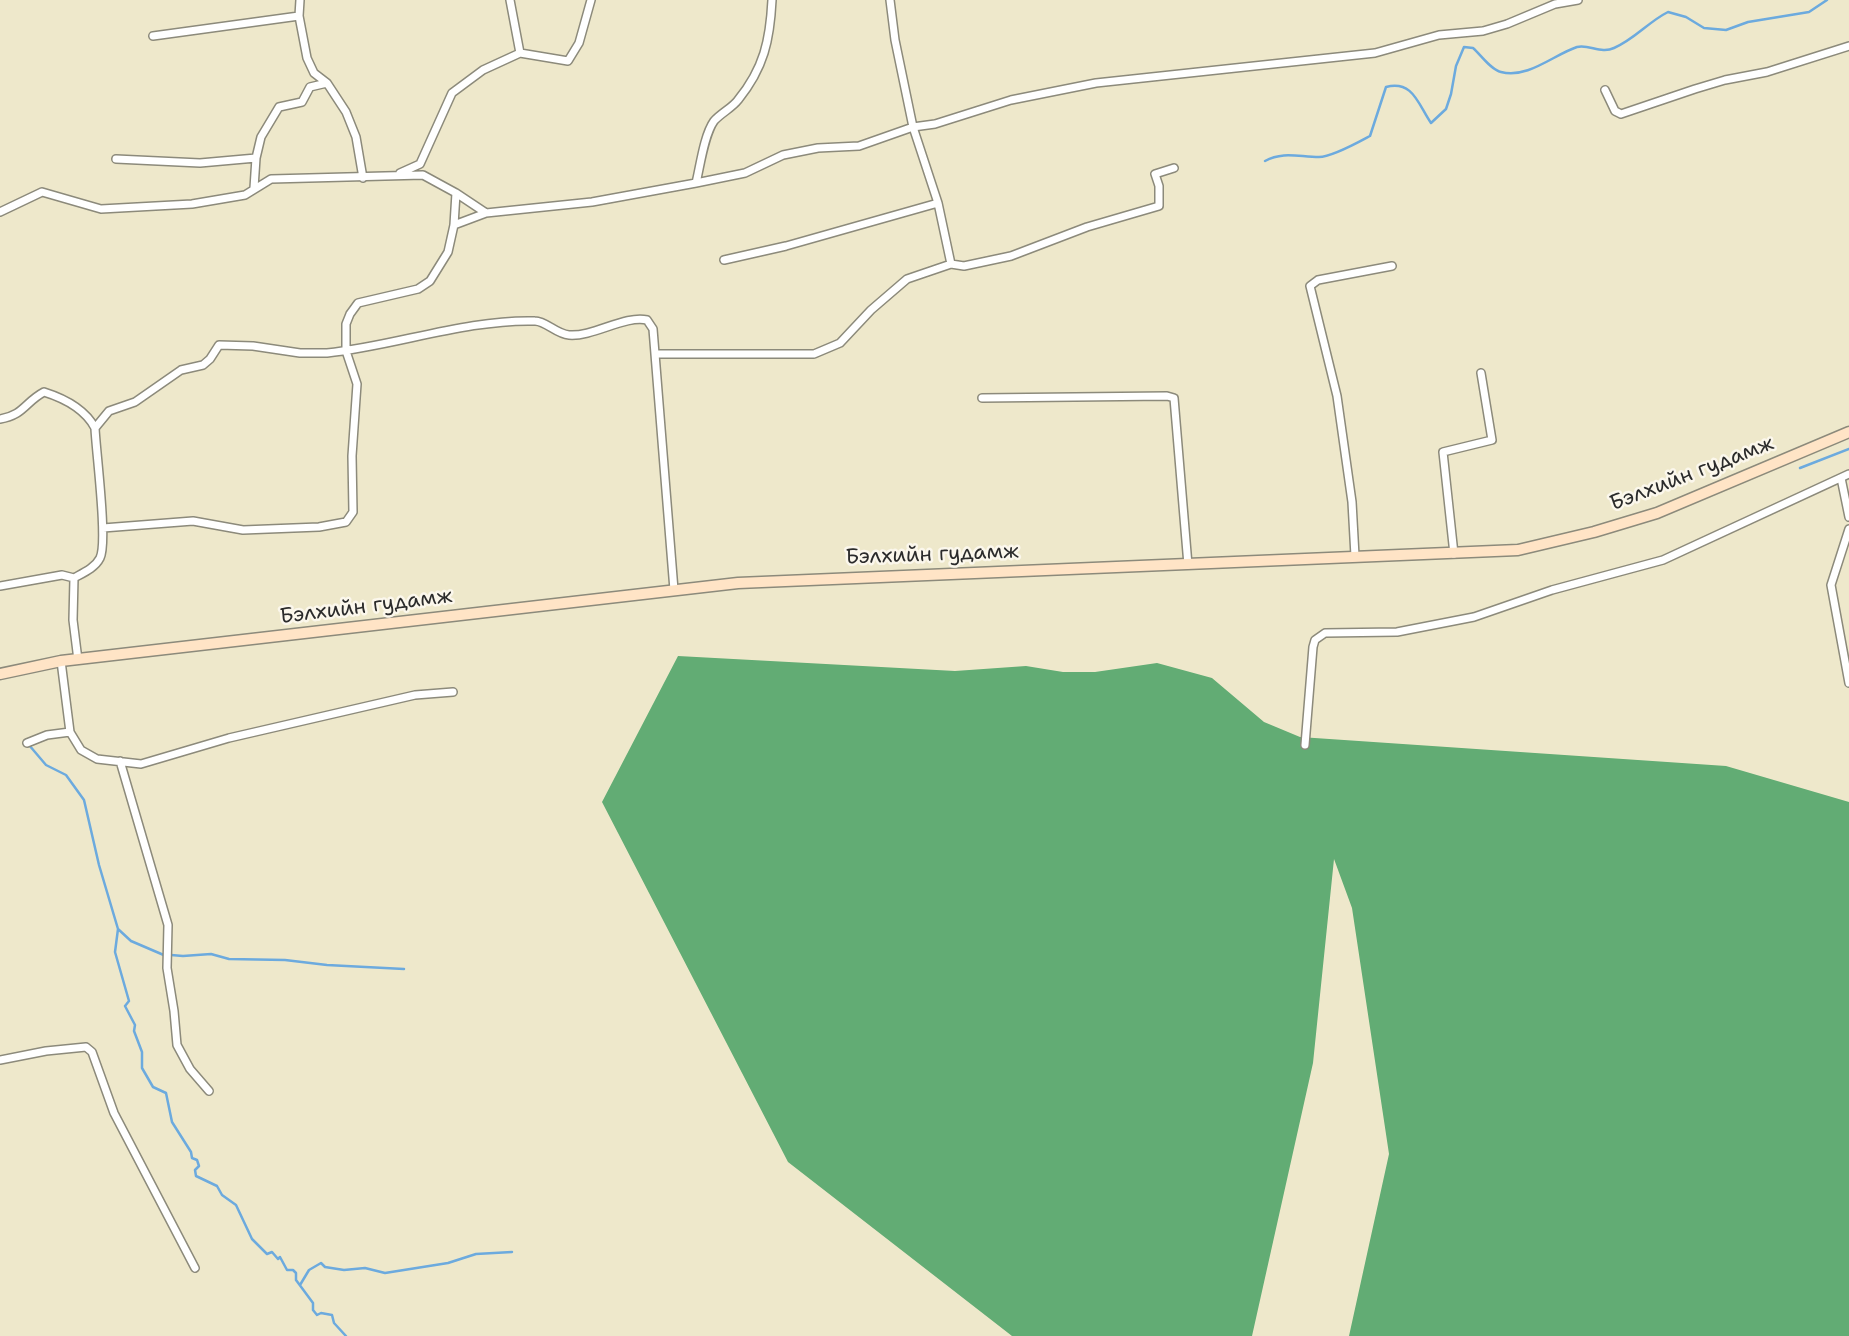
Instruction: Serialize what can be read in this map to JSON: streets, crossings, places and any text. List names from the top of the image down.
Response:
{
  "streets": {
    "main road": ["Бэлхийн гудамж"]
  }
}
